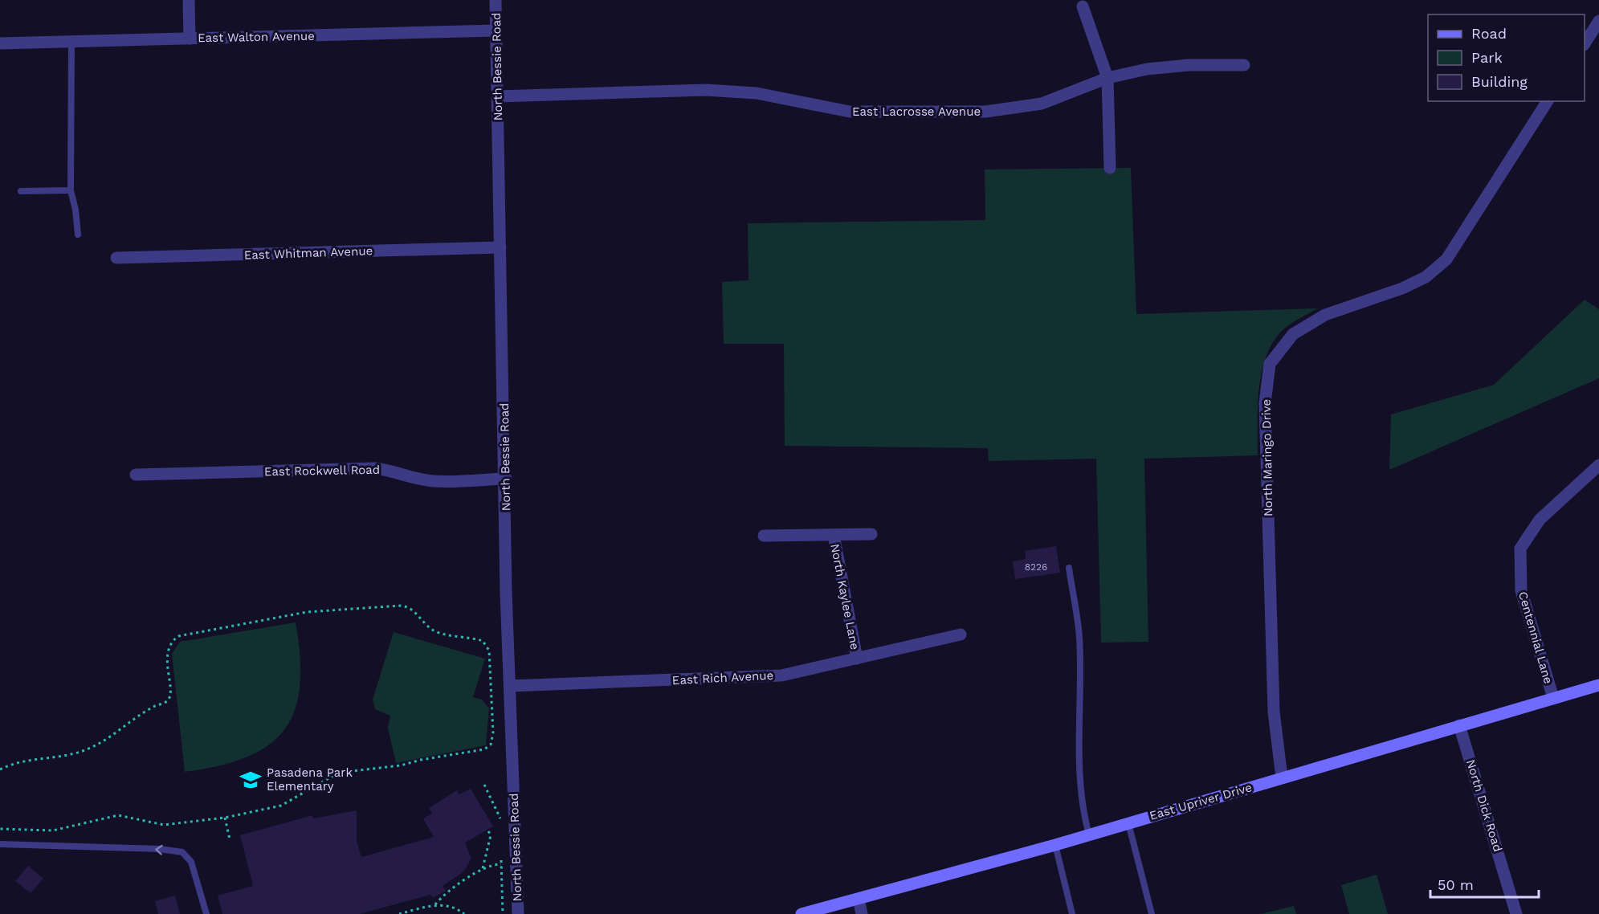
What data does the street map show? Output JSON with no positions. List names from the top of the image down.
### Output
{
  "streets": {
    "main road": ["East Upriver Drive"],
    "street": [
      "East Walton Avenue",
      "North Bessie Road",
      "East Lacrosse Avenue",
      "East Whitman Avenue",
      "North Maringo Drive",
      "East Rockwell Road",
      "North Kaylee Lane",
      "Centennial Lane",
      "East Rich Avenue",
      "North Dick Road"
    ]
  },
  "crossings": [
    ["East Walton Avenue", "North Bessie Road"],
    ["North Bessie Road", "East Lacrosse Avenue"],
    ["North Bessie Road", "East Whitman Avenue"],
    ["North Bessie Road", "East Rockwell Road"],
    ["North Bessie Road", "East Rich Avenue"],
    ["North Maringo Drive", "East Upriver Drive"],
    ["North Kaylee Lane", "East Rich Avenue"],
    ["Centennial Lane", "East Upriver Drive"],
    ["East Upriver Drive", "North Dick Road"]
  ],
  "places": {
    "school or university": ["Pasadena Park Elementary"]
  },
  "house_numbers": ["8226"],
  "legend": ["Road", "Park", "Building"],
  "scale_bar": "50 m"
}
